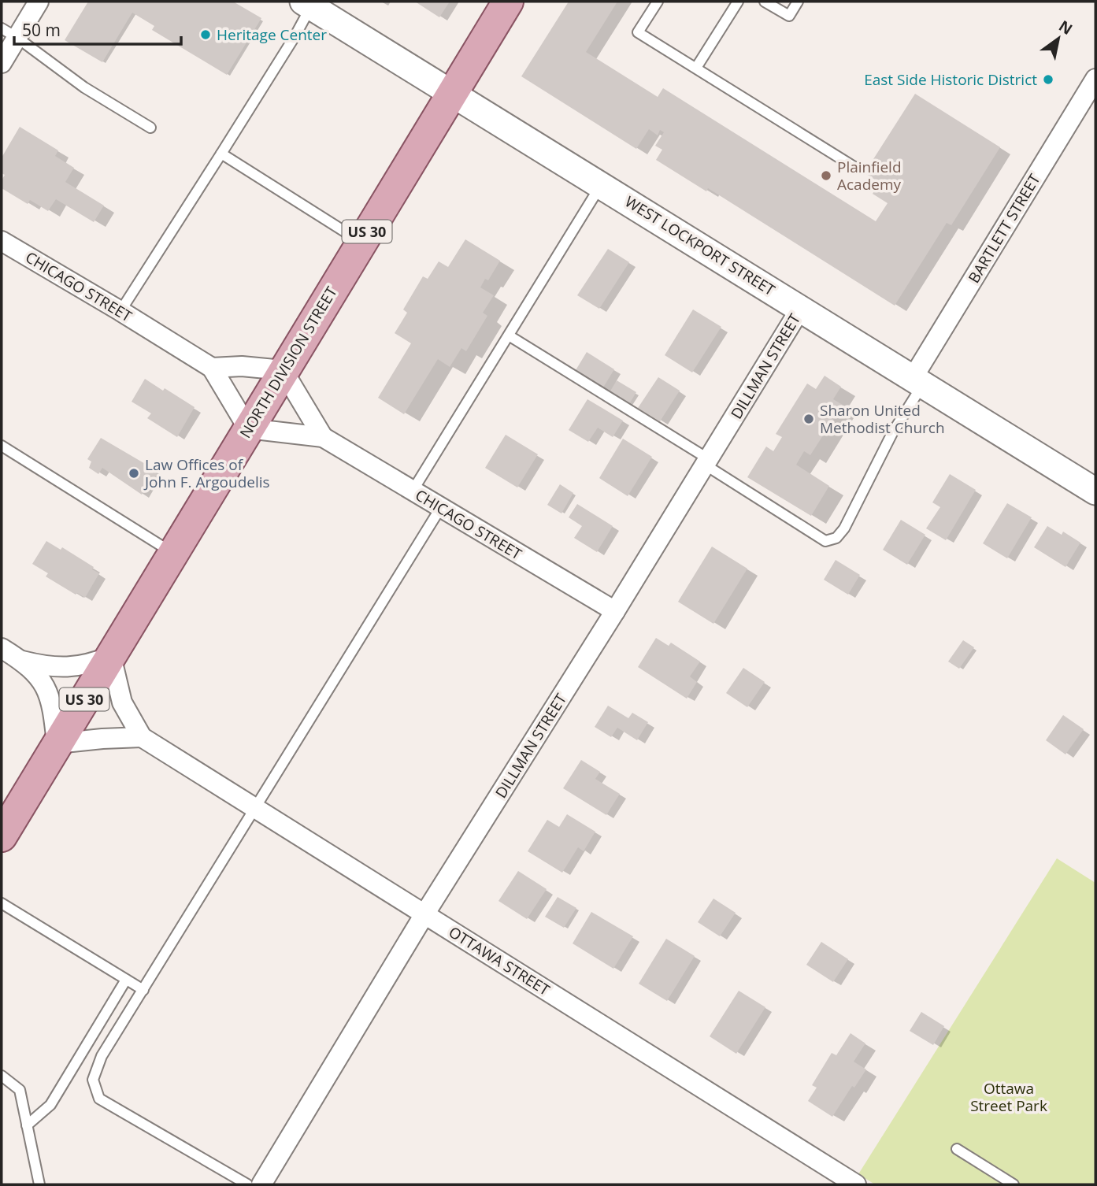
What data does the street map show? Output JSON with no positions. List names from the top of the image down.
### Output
{
  "streets": {
    "main road": ["US 30", "WEST LOCKPORT STREET", "NORTH DIVISION STREET"],
    "street": [
      "BARTLETT STREET",
      "CHICAGO STREET",
      "DILLMAN STREET",
      "OTTAWA STREET"
    ]
  },
  "crossings": [
    ["BARTLETT STREET", "WEST LOCKPORT STREET"],
    ["WEST LOCKPORT STREET", "NORTH DIVISION STREET"],
    ["WEST LOCKPORT STREET", "DILLMAN STREET"],
    ["CHICAGO STREET", "NORTH DIVISION STREET"],
    ["CHICAGO STREET", "DILLMAN STREET"],
    ["NORTH DIVISION STREET", "OTTAWA STREET"],
    ["DILLMAN STREET", "OTTAWA STREET"]
  ],
  "parks": ["Ottawa Street Park"],
  "places": [
    "Heritage Center",
    "East Side Historic District",
    "Plainfield Academy",
    "Sharon United Methodist Church",
    "Law Offices of John F. Argoudelis"
  ],
  "scale_bar": "50 m",
  "north": "top right"
}
